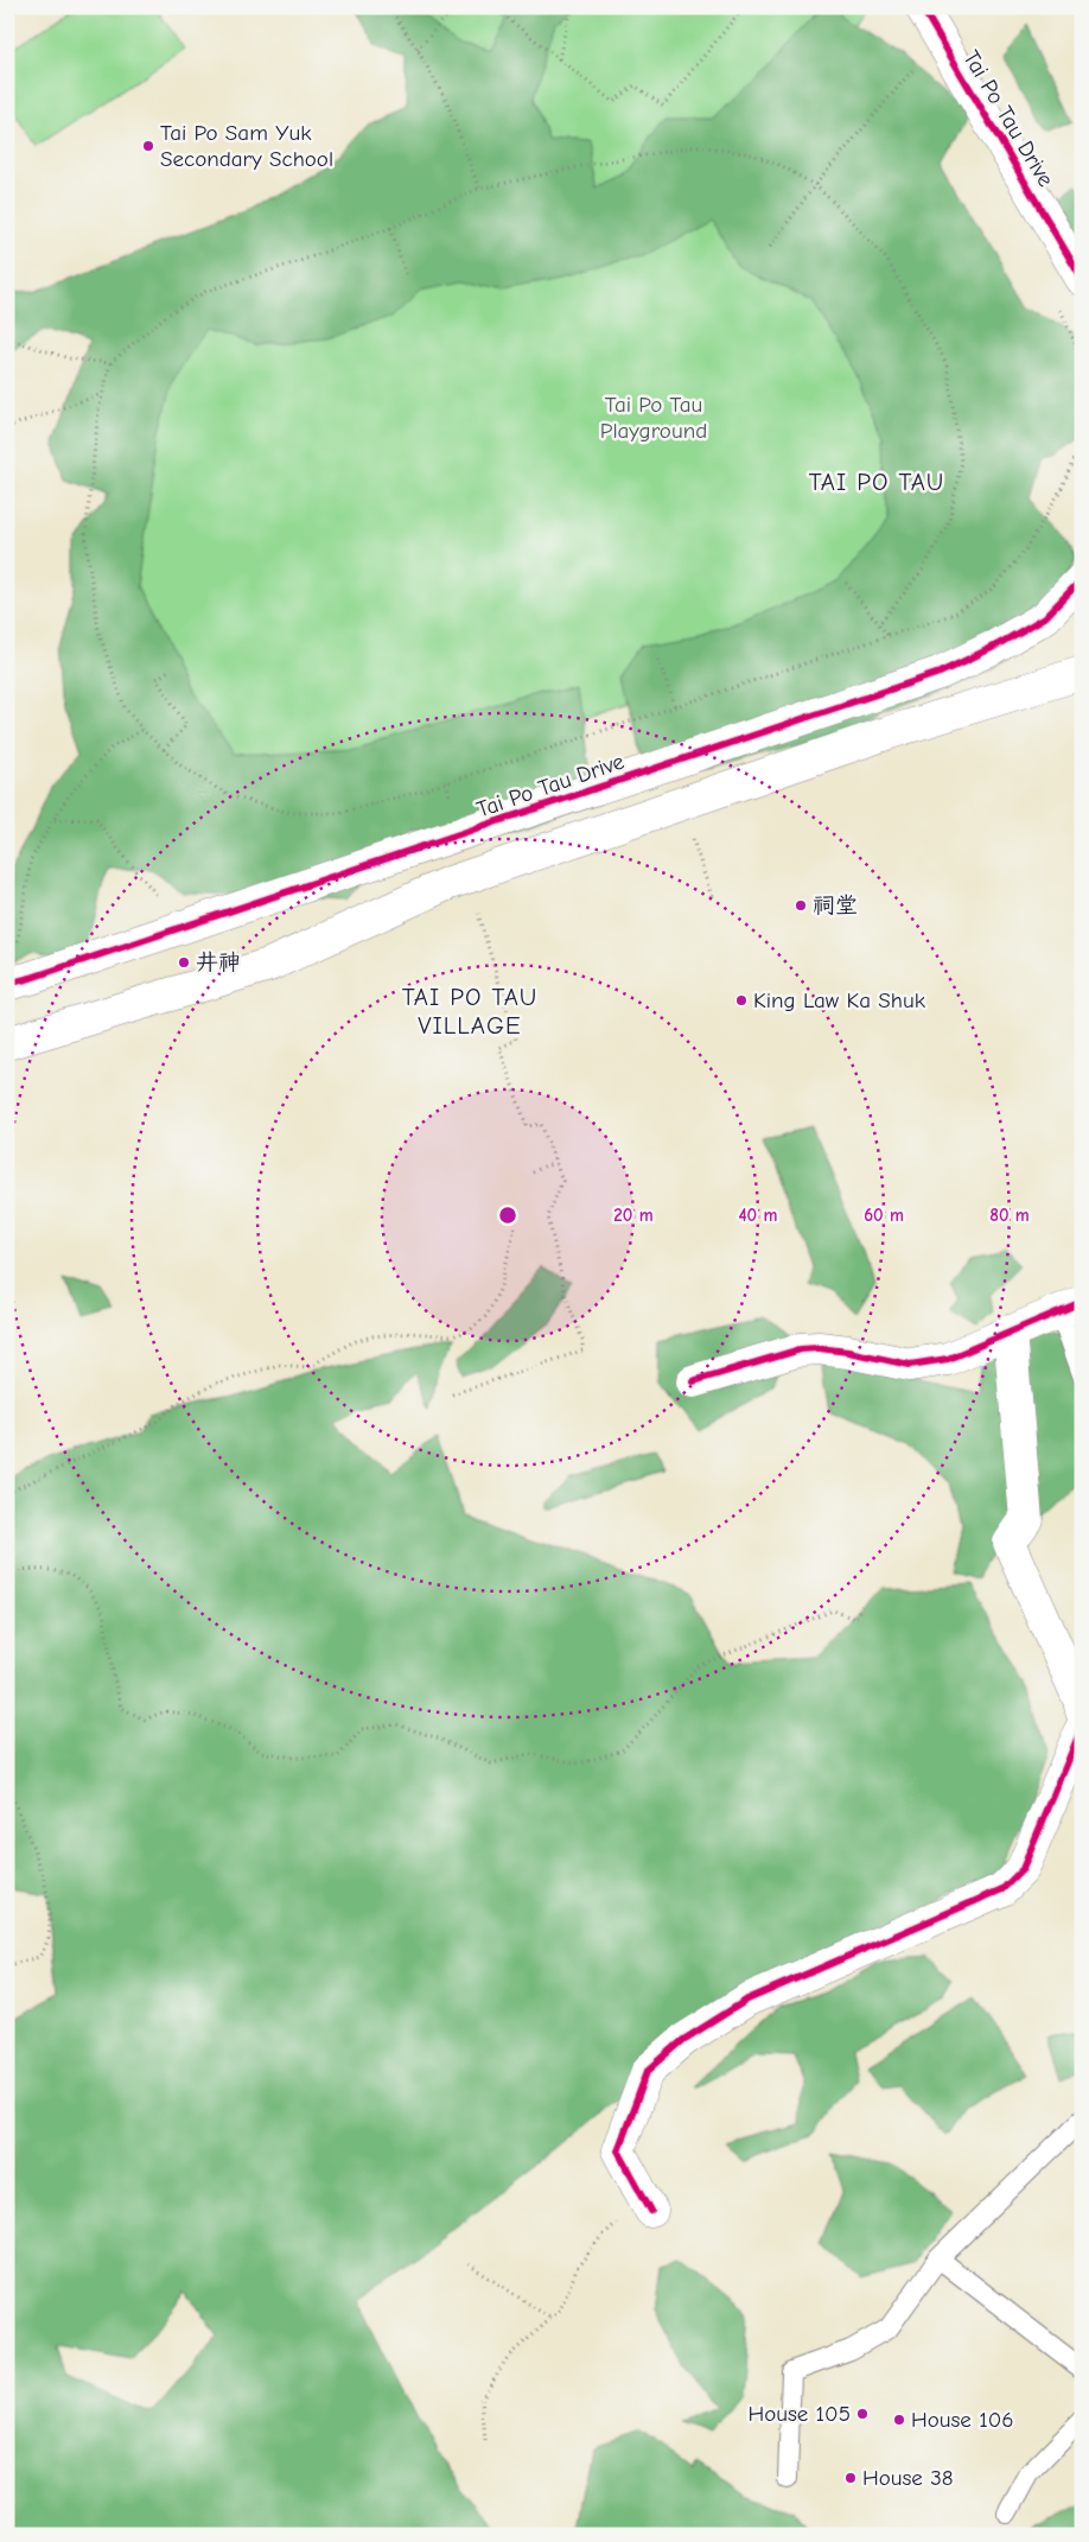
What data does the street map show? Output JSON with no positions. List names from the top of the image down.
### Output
{
  "streets": {
    "street": ["Tai Po Tau Drive"]
  },
  "districts": ["TAI PO TAU", "TAI PO TAU VILLAGE"],
  "parks": ["Tai Po Tau Playground"],
  "places": [
    "Tai Po Sam Yuk Secondary School",
    "祠堂",
    "井神",
    "King Law Ka Shuk",
    "House 105",
    "House 106",
    "House 38"
  ],
  "rings": [
    "20 m",
    "40 m",
    "60 m",
    "80 m"
  ]
}
